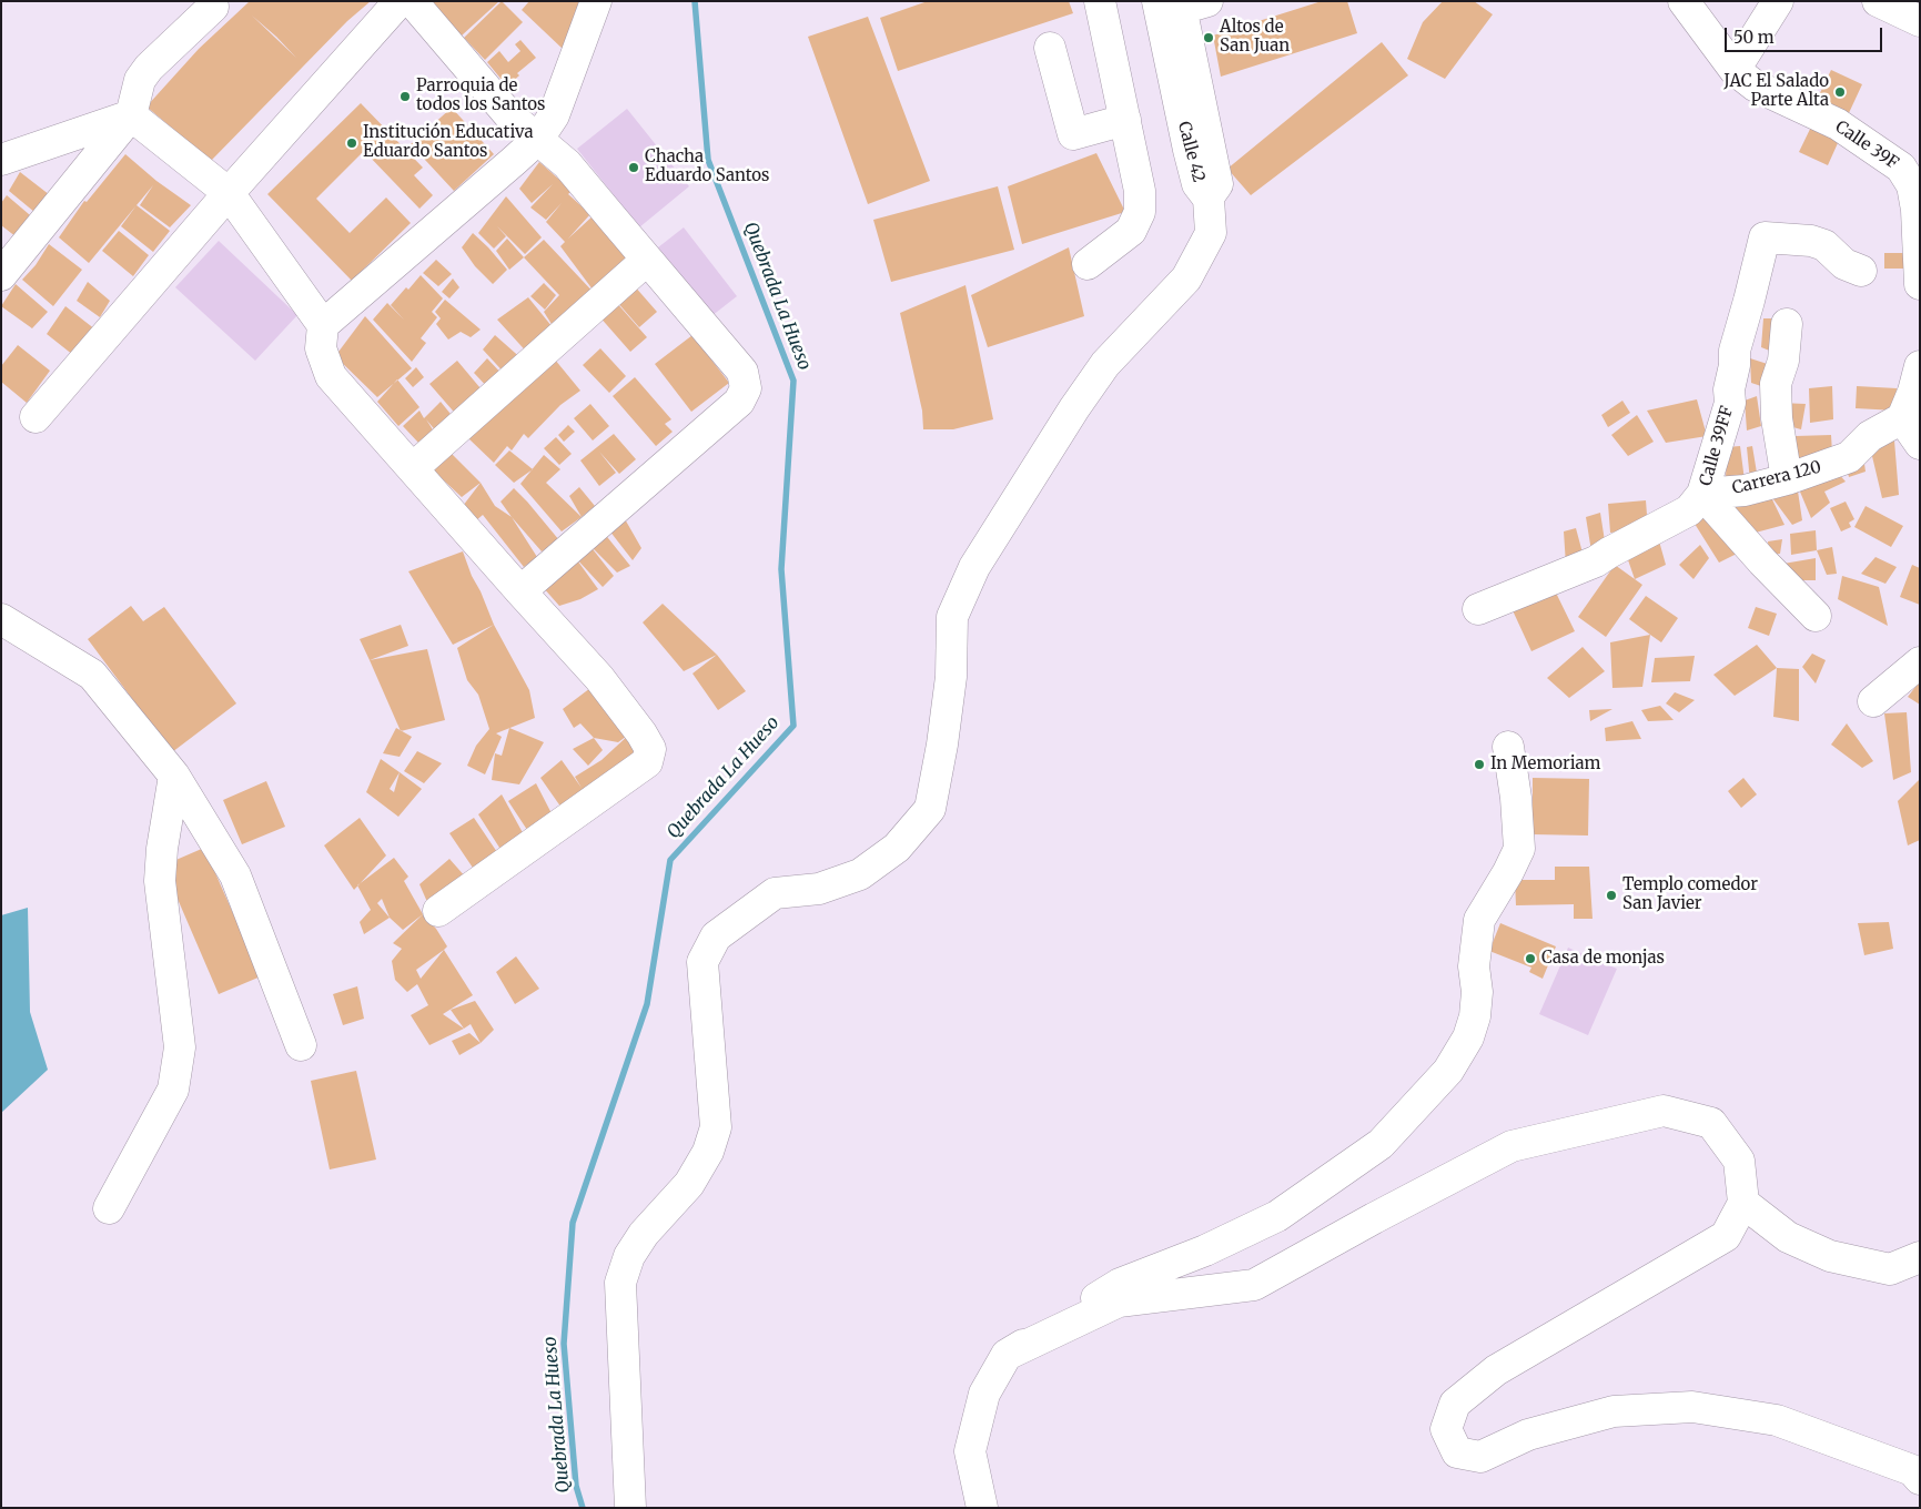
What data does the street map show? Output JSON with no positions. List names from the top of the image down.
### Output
{
  "streets": {
    "street": [
      "Calle 39F",
      "Calle 42",
      "Calle 39FF",
      "Carrera 120"
    ]
  },
  "crossings": [
    ["Calle 39FF", "Carrera 120"]
  ],
  "water": ["Quebrada La Hueso"],
  "places": [
    "Altos de San Juan",
    "JAC El Salado Parte Alta",
    "Parroquia de todos los Santos",
    "Institución Educativa Eduardo Santos",
    "Chacha Eduardo Santos",
    "In Memoriam",
    "Templo comedor San Javier",
    "Casa de monjas"
  ],
  "scale_bar": "50 m"
}
